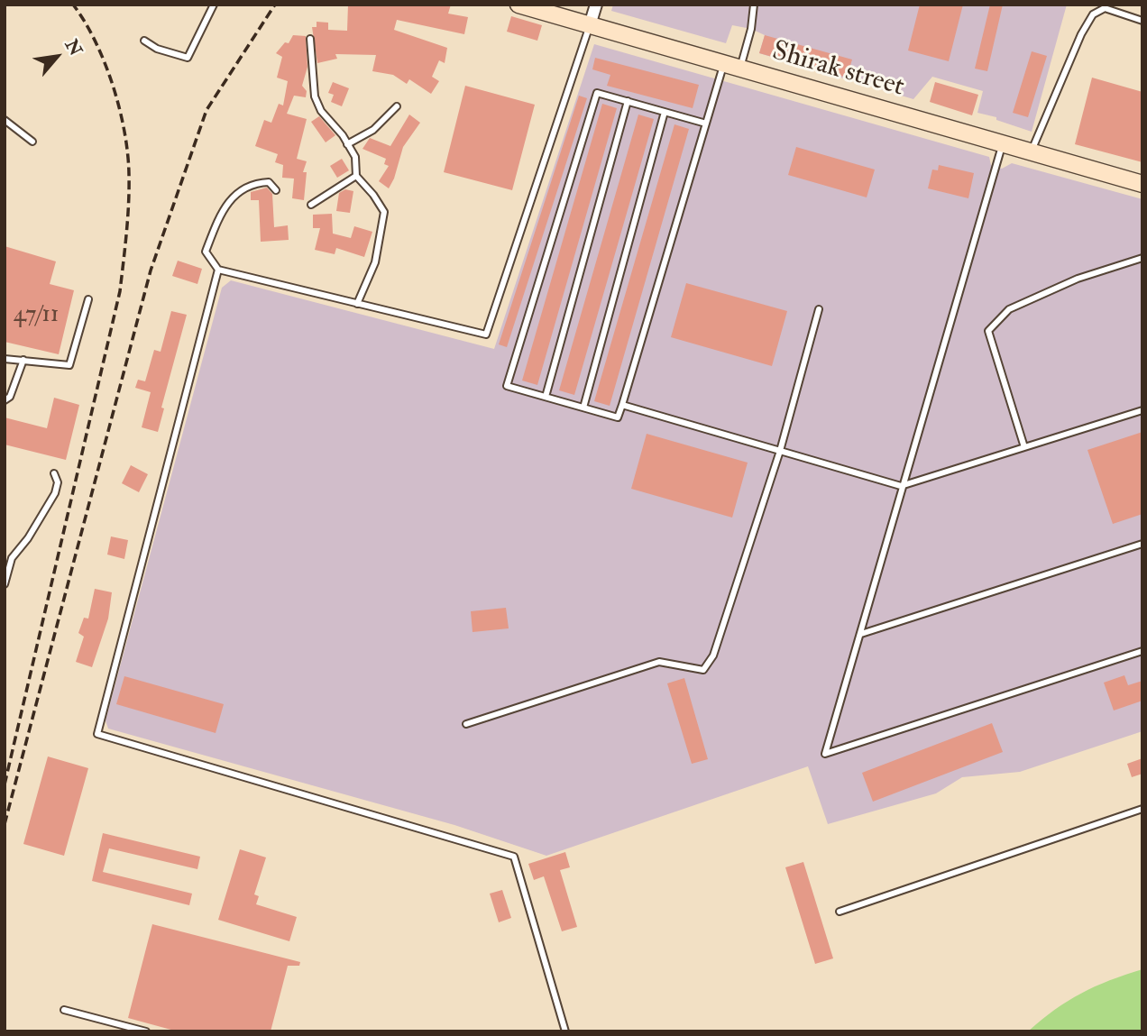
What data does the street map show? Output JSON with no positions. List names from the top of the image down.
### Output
{
  "streets": {
    "main road": ["Shirak street"]
  },
  "house_numbers": ["47/11"],
  "north": "top right"
}
